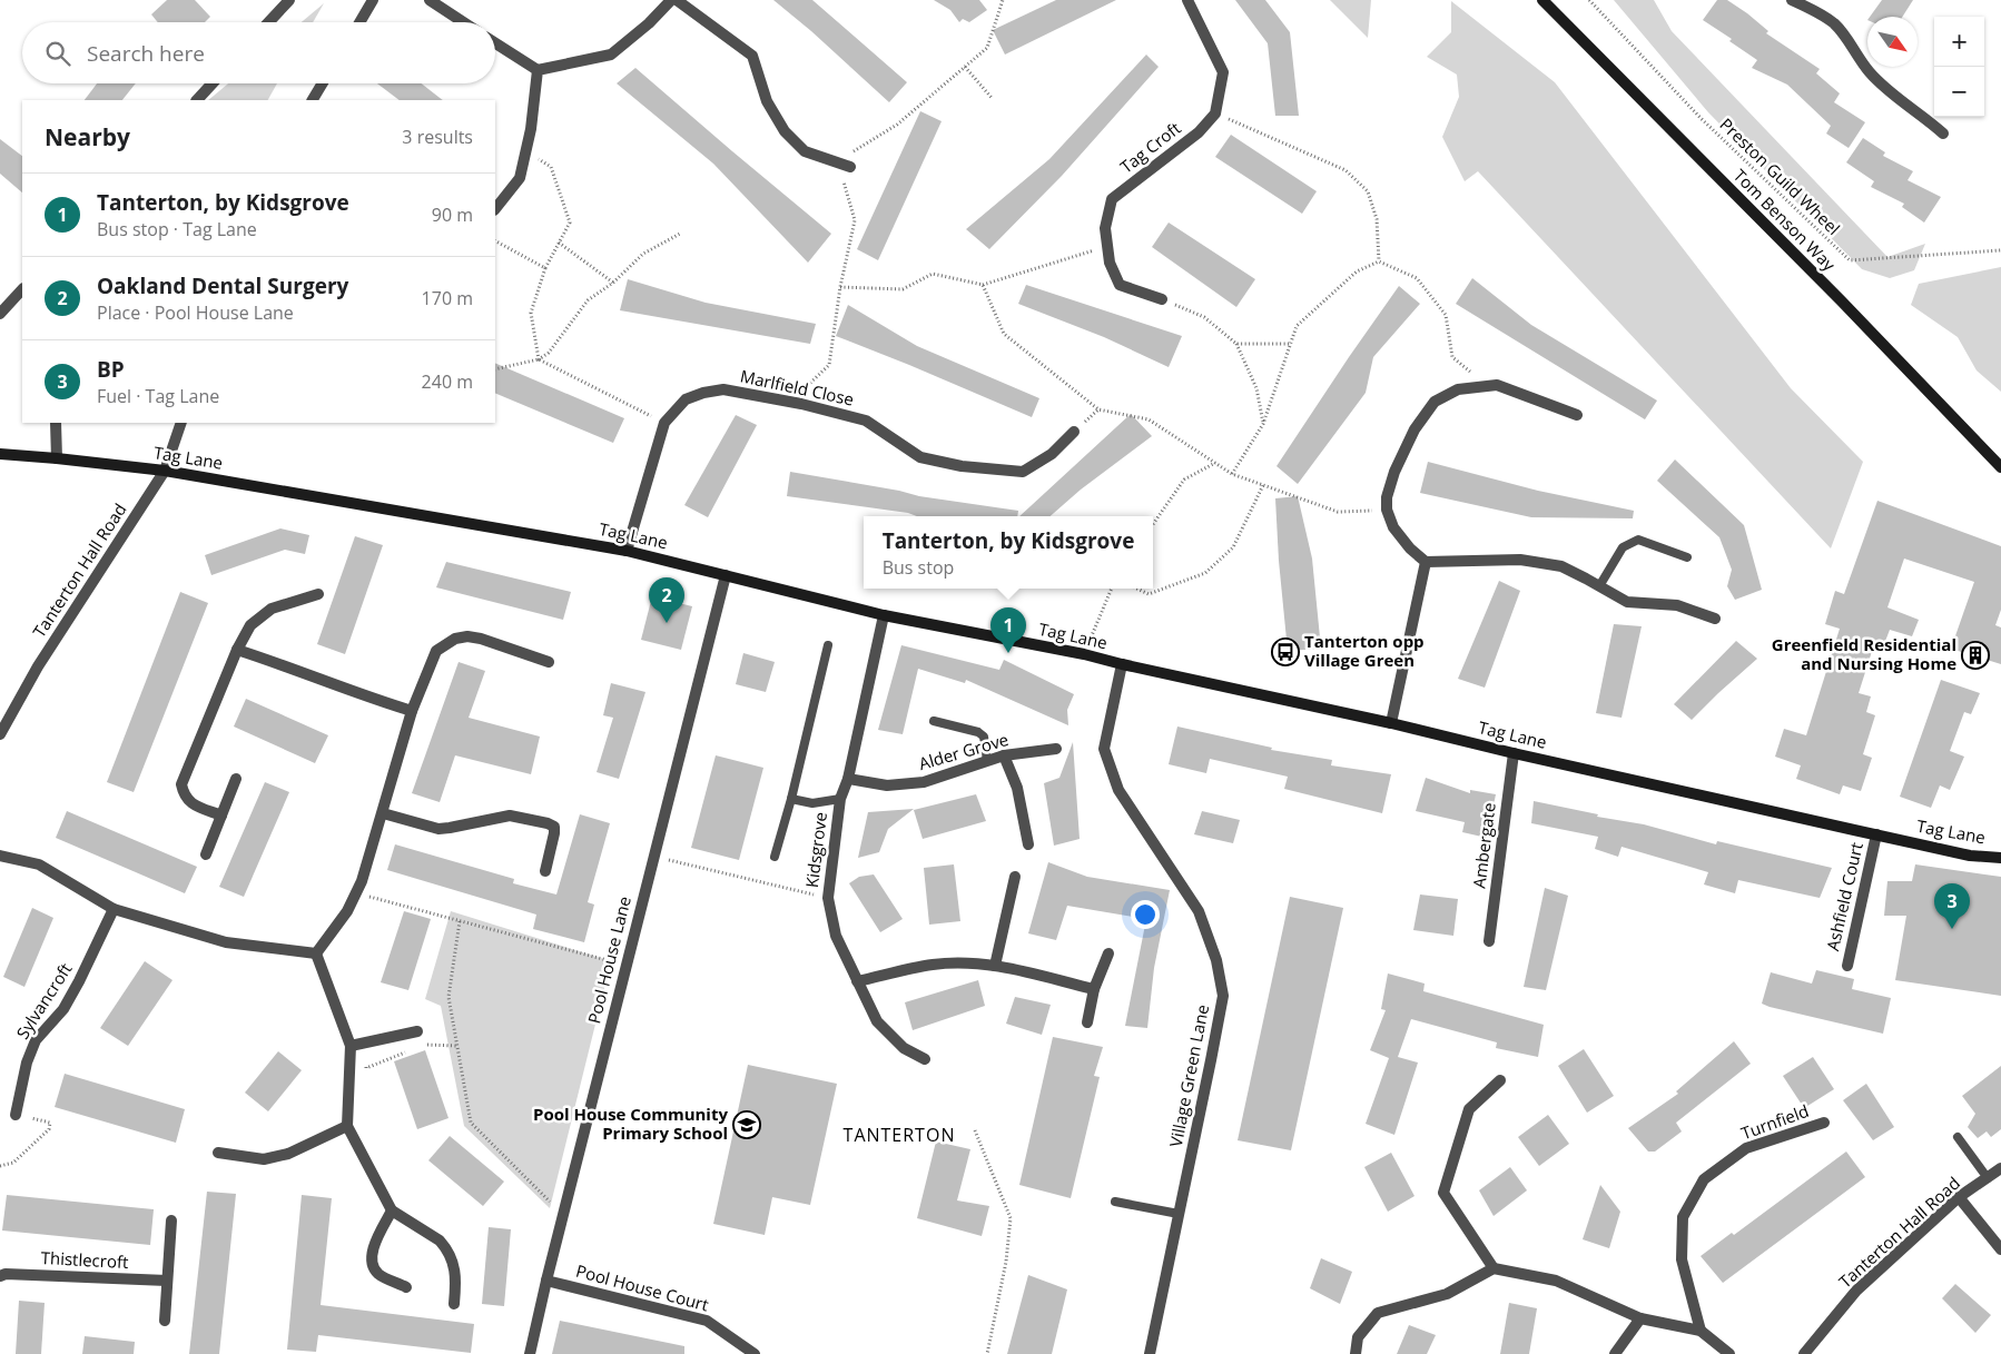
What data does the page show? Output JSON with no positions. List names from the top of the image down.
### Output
{
  "streets": {
    "main road": ["Tom Benson Way", "Tag Lane"],
    "street": [
      "Tag Croft",
      "Marlfield Close",
      "Tanterton Hall Road",
      "Alder Grove",
      "Ambergate",
      "Kidsgrove",
      "Ashfield Court",
      "Pool House Lane",
      "Sylvancroft",
      "Village Green Lane",
      "Turnfield",
      "Thistlecroft",
      "Pool House Court"
    ],
    "path": ["Preston Guild Wheel"]
  },
  "crossings": [
    ["Marlfield Close", "Tag Lane"],
    ["Tag Lane", "Tanterton Hall Road"],
    ["Tag Lane", "Ambergate"],
    ["Tag Lane", "Kidsgrove"],
    ["Tag Lane", "Ashfield Court"],
    ["Tag Lane", "Pool House Lane"],
    ["Tag Lane", "Village Green Lane"],
    ["Alder Grove", "Kidsgrove"],
    ["Pool House Lane", "Pool House Court"]
  ],
  "districts": ["TANTERTON"],
  "places": {
    "bus stop": ["Tanterton opp Village Green"],
    "building": ["Greenfield Residential and Nursing Home"],
    "school or university": ["Pool House Community Primary School"]
  },
  "north": "bottom right",
  "page": {
    "map_buttons": ["+", "−"],
    "search": "Search here",
    "heading": ["Nearby", "3 results"],
    "list": [
      {
        "mark": "1",
        "name": "Tanterton, by Kidsgrove",
        "note": "Bus stop · Tag Lane",
        "value": "90 m"
      },
      {
        "mark": "2",
        "name": "Oakland Dental Surgery",
        "note": "Place · Pool House Lane",
        "value": "170 m"
      },
      {
        "mark": "3",
        "name": "BP",
        "note": "Fuel · Tag Lane",
        "value": "240 m"
      }
    ],
    "popup": ["Tanterton, by Kidsgrove", "Bus stop"],
    "pins": ["2", "1", "3"]
  }
}
